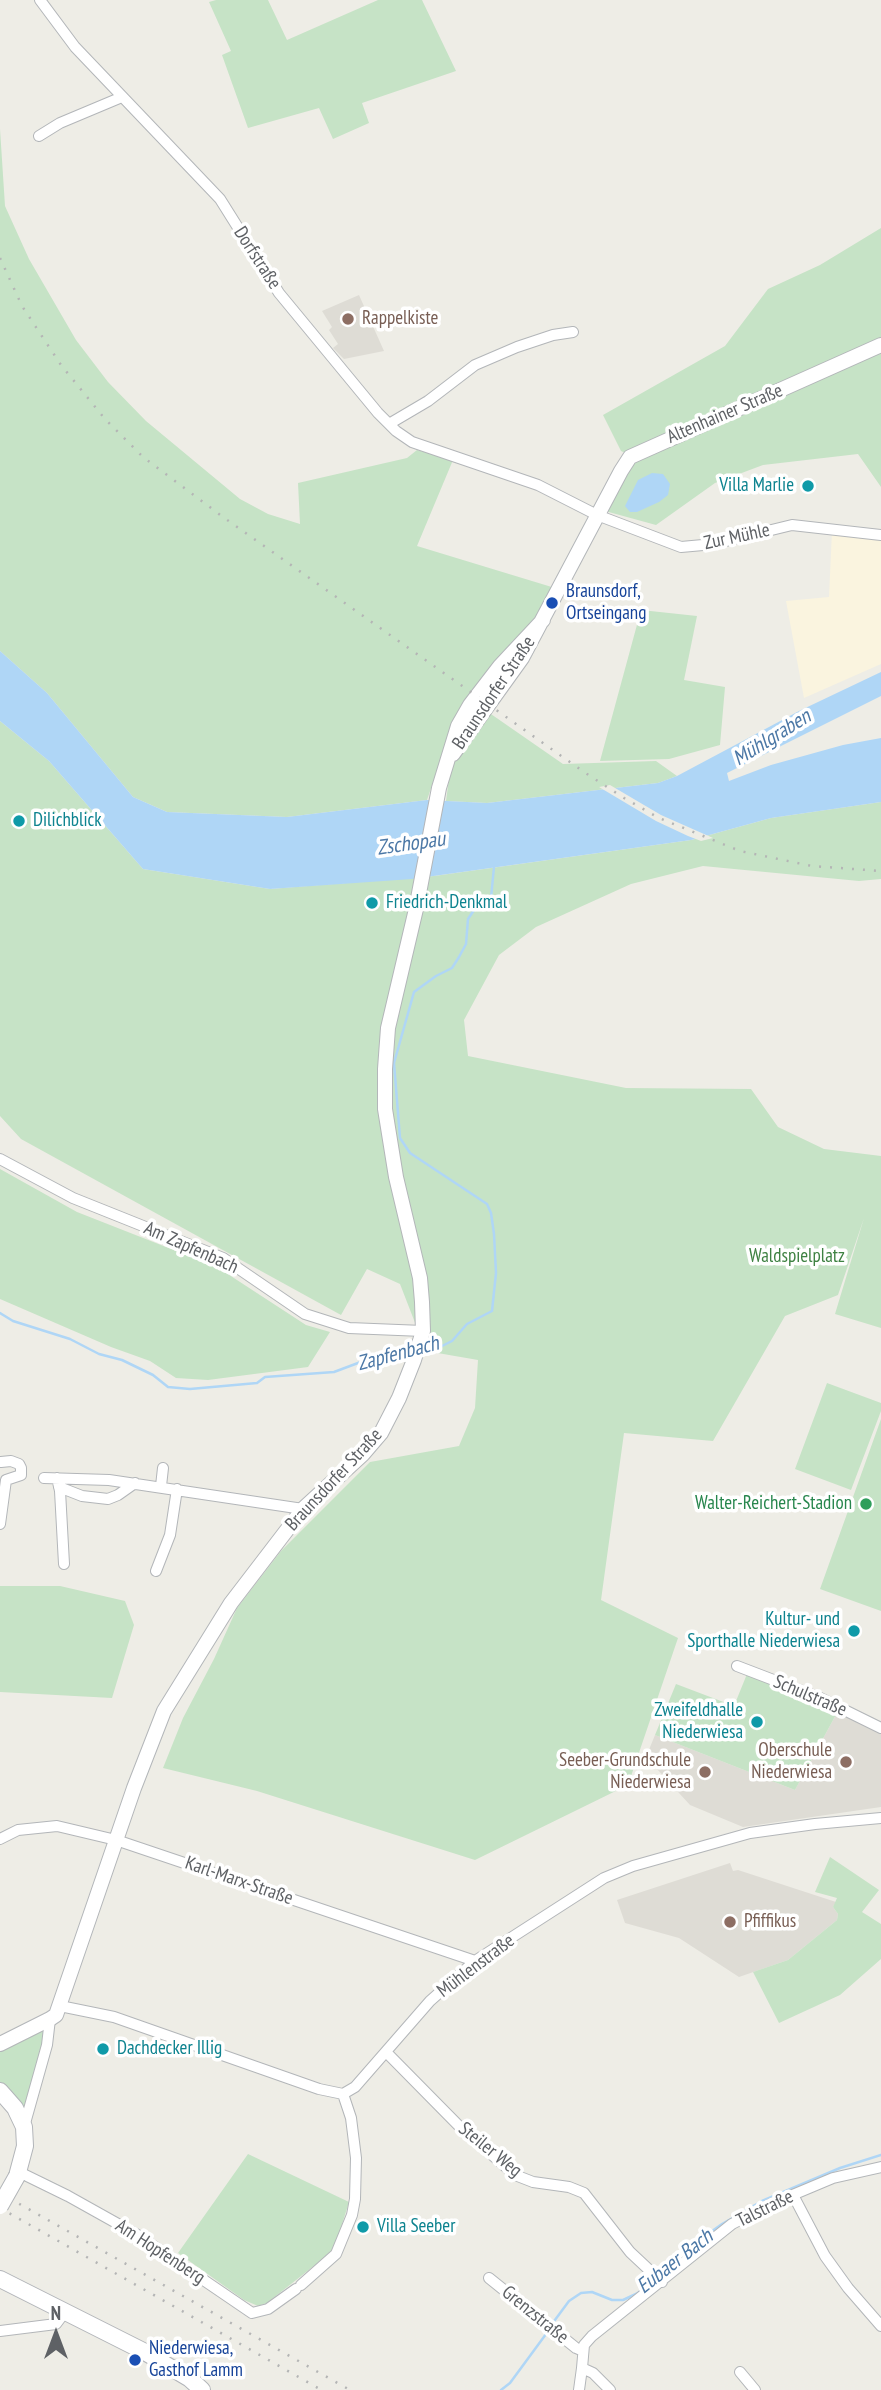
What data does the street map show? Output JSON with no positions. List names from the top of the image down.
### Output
{
  "streets": {
    "street": [
      "Dorfstraße",
      "Altenhainer Straße",
      "Zur Mühle",
      "Braunsdorfer Straße",
      "Am Zapfenbach",
      "Schulstraße",
      "Karl-Marx-Straße",
      "Mühlenstraße",
      "Steiler Weg",
      "Talstraße",
      "Am Hopfenberg",
      "Grenzstraße"
    ]
  },
  "crossings": [
    ["Dorfstraße", "Altenhainer Straße"],
    ["Dorfstraße", "Zur Mühle"],
    ["Dorfstraße", "Braunsdorfer Straße"],
    ["Altenhainer Straße", "Zur Mühle"],
    ["Altenhainer Straße", "Braunsdorfer Straße"],
    ["Zur Mühle", "Braunsdorfer Straße"],
    ["Braunsdorfer Straße", "Am Zapfenbach"],
    ["Braunsdorfer Straße", "Karl-Marx-Straße"],
    ["Karl-Marx-Straße", "Mühlenstraße"],
    ["Mühlenstraße", "Steiler Weg"],
    ["Mühlenstraße", "Am Hopfenberg"],
    ["Steiler Weg", "Talstraße"],
    ["Talstraße", "Grenzstraße"]
  ],
  "water": [
    "Mühlgraben",
    "Zschopau",
    "Zapfenbach",
    "Eubaer Bach"
  ],
  "parks": ["Waldspielplatz"],
  "places": [
    "Rappelkiste",
    "Villa Marlie",
    "Braunsdorf, Ortseingang",
    "Dilichblick",
    "Friedrich-Denkmal",
    "Walter-Reichert-Stadion",
    "Kultur- und Sporthalle Niederwiesa",
    "Zweifeldhalle Niederwiesa",
    "Oberschule Niederwiesa",
    "Seeber-Grundschule Niederwiesa",
    "Pfiffikus",
    "Dachdecker Illig",
    "Villa Seeber",
    "Niederwiesa, Gasthof Lamm"
  ],
  "north": "top"
}
